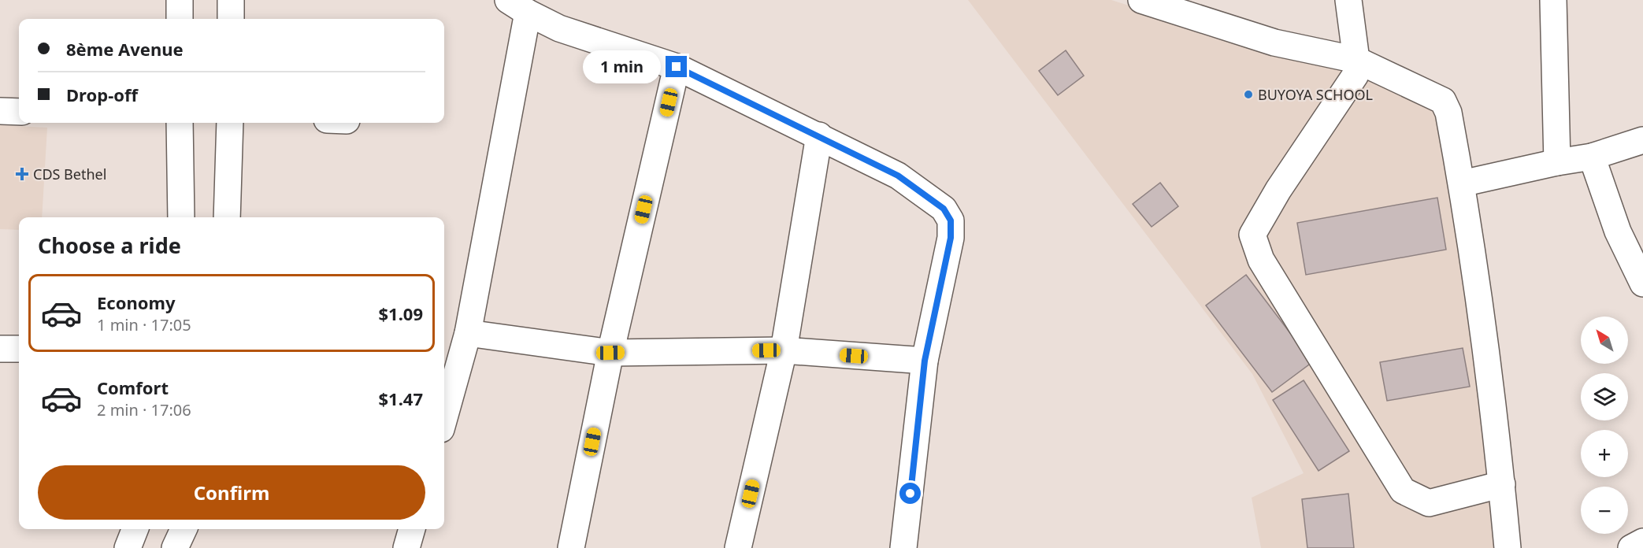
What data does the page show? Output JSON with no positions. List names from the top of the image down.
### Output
{
  "places": {
    "other": ["BUYOYA SCHOOL"],
    "health": ["CDS Bethel"]
  },
  "north": "top left",
  "page": {
    "banner": ["8ème Avenue", "Drop-off"],
    "bubble": "1 min",
    "heading": "Choose a ride",
    "list": [
      {
        "name": "Economy",
        "note": "1 min · 17:05",
        "value": "$1.09"
      },
      {
        "name": "Comfort",
        "note": "2 min · 17:06",
        "value": "$1.47"
      }
    ],
    "map_buttons": ["+", "−"],
    "buttons": "Confirm"
  }
}
